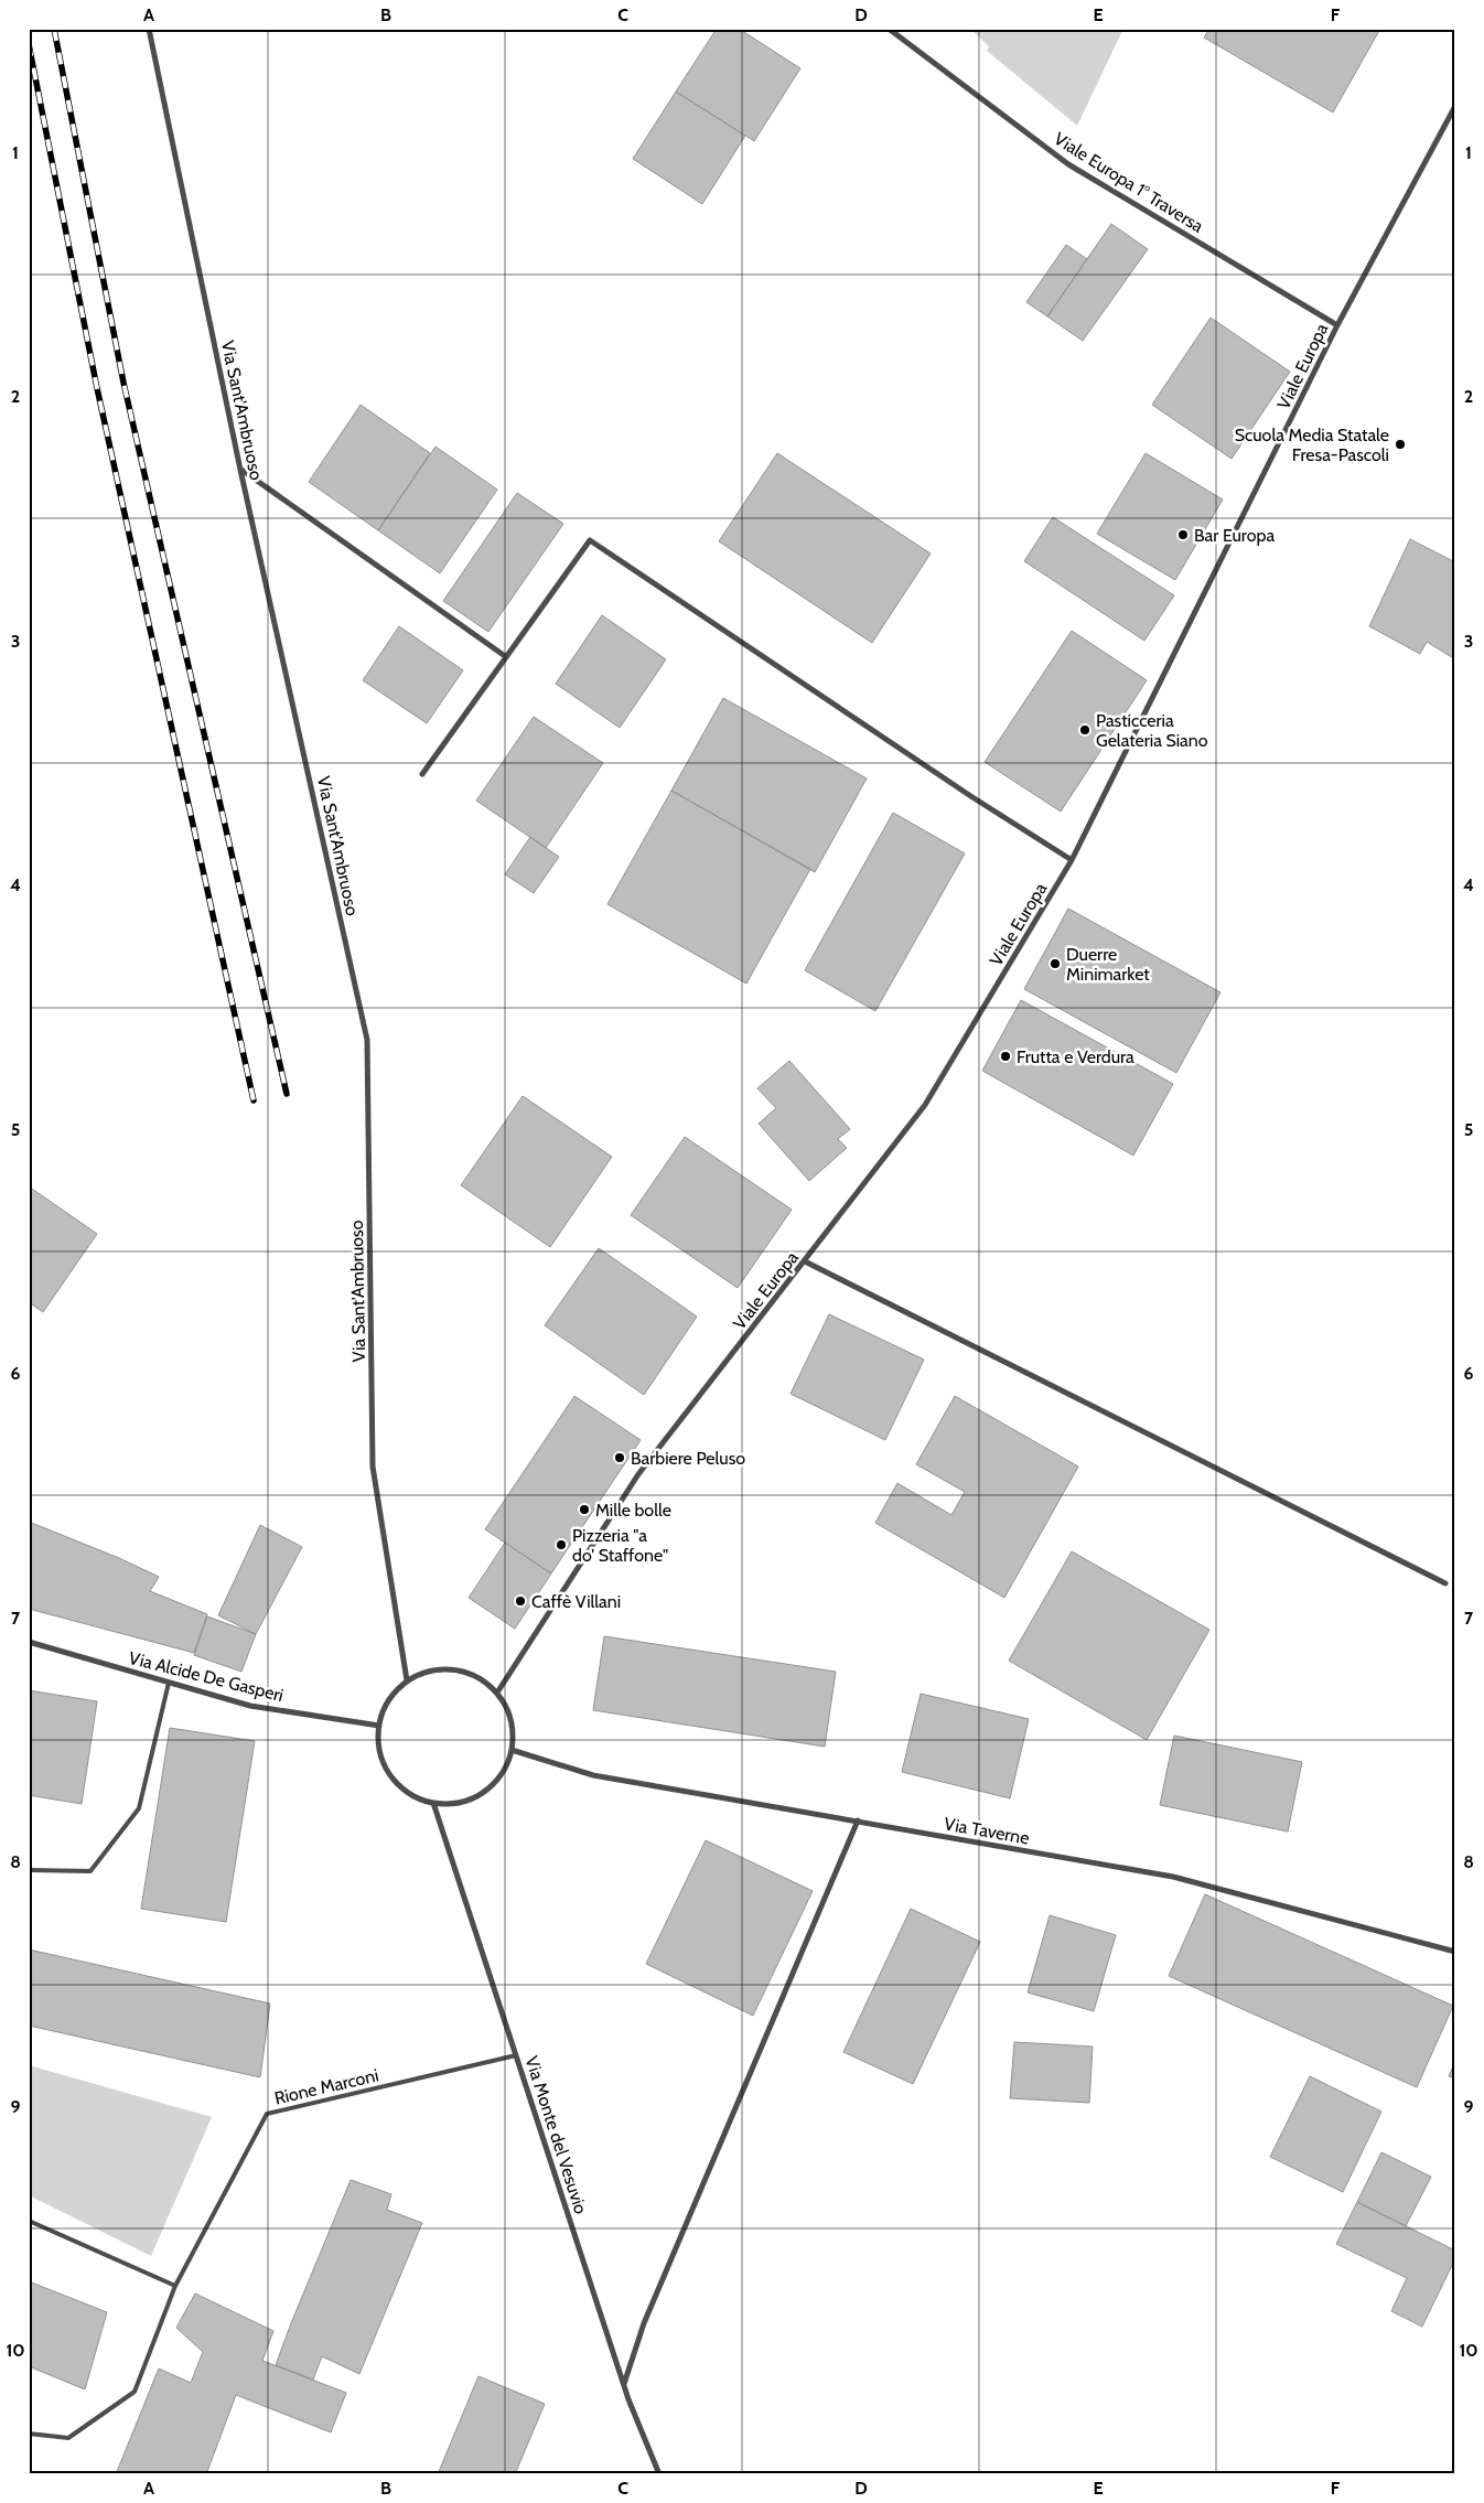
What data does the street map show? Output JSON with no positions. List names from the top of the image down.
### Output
{
  "streets": {
    "street": [
      "Viale Europa 1° Traversa",
      "Viale Europa",
      "Via Sant'Ambruoso",
      "Via Alcide De Gasperi",
      "Via Taverne",
      "Via Monte del Vesuvio"
    ],
    "lane": ["Rione Marconi"]
  },
  "crossings": [
    ["Viale Europa 1° Traversa", "Viale Europa"],
    ["Viale Europa", "Via Sant'Ambruoso"],
    ["Viale Europa", "Via Alcide De Gasperi"],
    ["Viale Europa", "Via Taverne"],
    ["Viale Europa", "Via Monte del Vesuvio"],
    ["Via Sant'Ambruoso", "Via Alcide De Gasperi"],
    ["Via Sant'Ambruoso", "Via Taverne"],
    ["Via Sant'Ambruoso", "Via Monte del Vesuvio"],
    ["Via Alcide De Gasperi", "Via Taverne"],
    ["Via Alcide De Gasperi", "Via Monte del Vesuvio"],
    ["Via Taverne", "Via Monte del Vesuvio"],
    ["Rione Marconi", "Via Monte del Vesuvio"]
  ],
  "places": [
    "Scuola Media Statale Fresa-Pascoli",
    "Bar Europa",
    "Pasticceria Gelateria Siano",
    "Duerre Minimarket",
    "Frutta e Verdura",
    "Barbiere Peluso",
    "Mille bolle",
    "Pizzeria \"a do' Staffone\"",
    "Caffè Villani"
  ],
  "grid": {
    "columns": [
      "A",
      "B",
      "C",
      "D",
      "E",
      "F"
    ],
    "rows": [
      "1",
      "2",
      "3",
      "4",
      "5",
      "6",
      "7",
      "8",
      "9",
      "10"
    ]
  }
}
